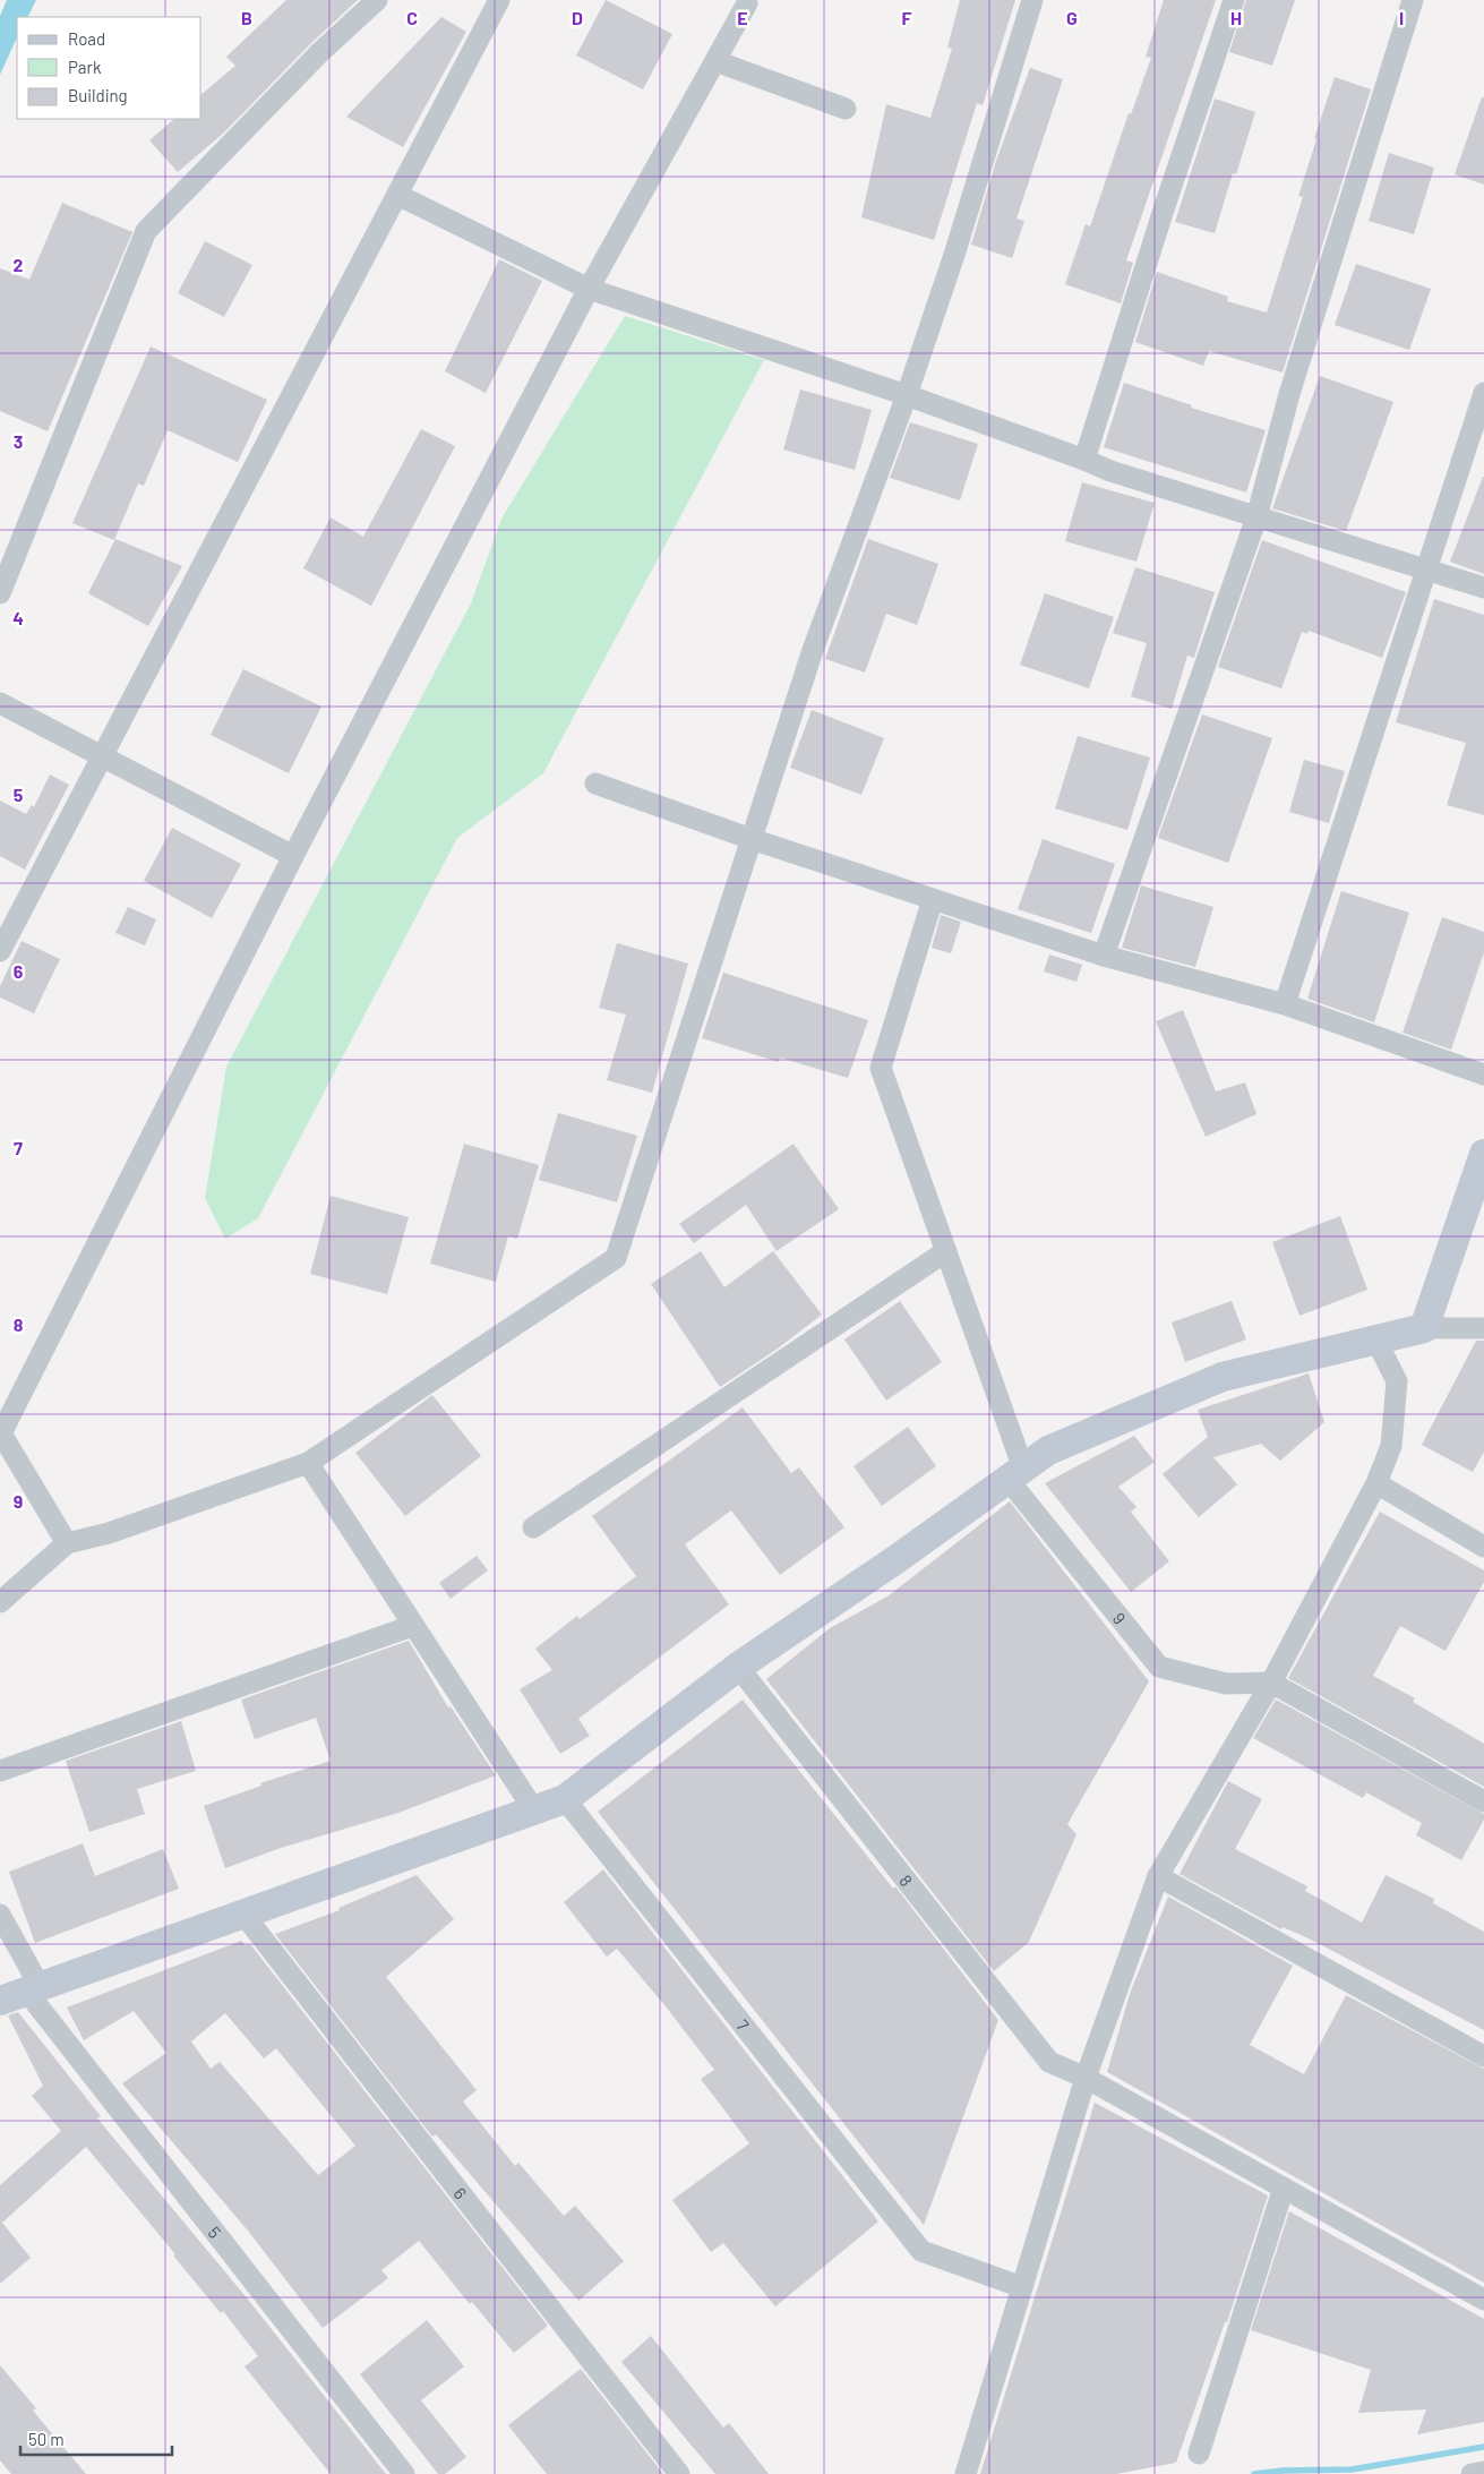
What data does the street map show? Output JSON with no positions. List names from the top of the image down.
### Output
{
  "streets": {
    "street": [
      "9",
      "8",
      "7",
      "6",
      "5"
    ]
  },
  "legend": ["Road", "Park", "Building"],
  "scale_bar": "50 m",
  "grid": {
    "columns": [
      "B",
      "C",
      "D",
      "E",
      "F",
      "G",
      "H",
      "I"
    ],
    "rows": [
      "2",
      "3",
      "4",
      "5",
      "6",
      "7",
      "8",
      "9"
    ]
  }
}
